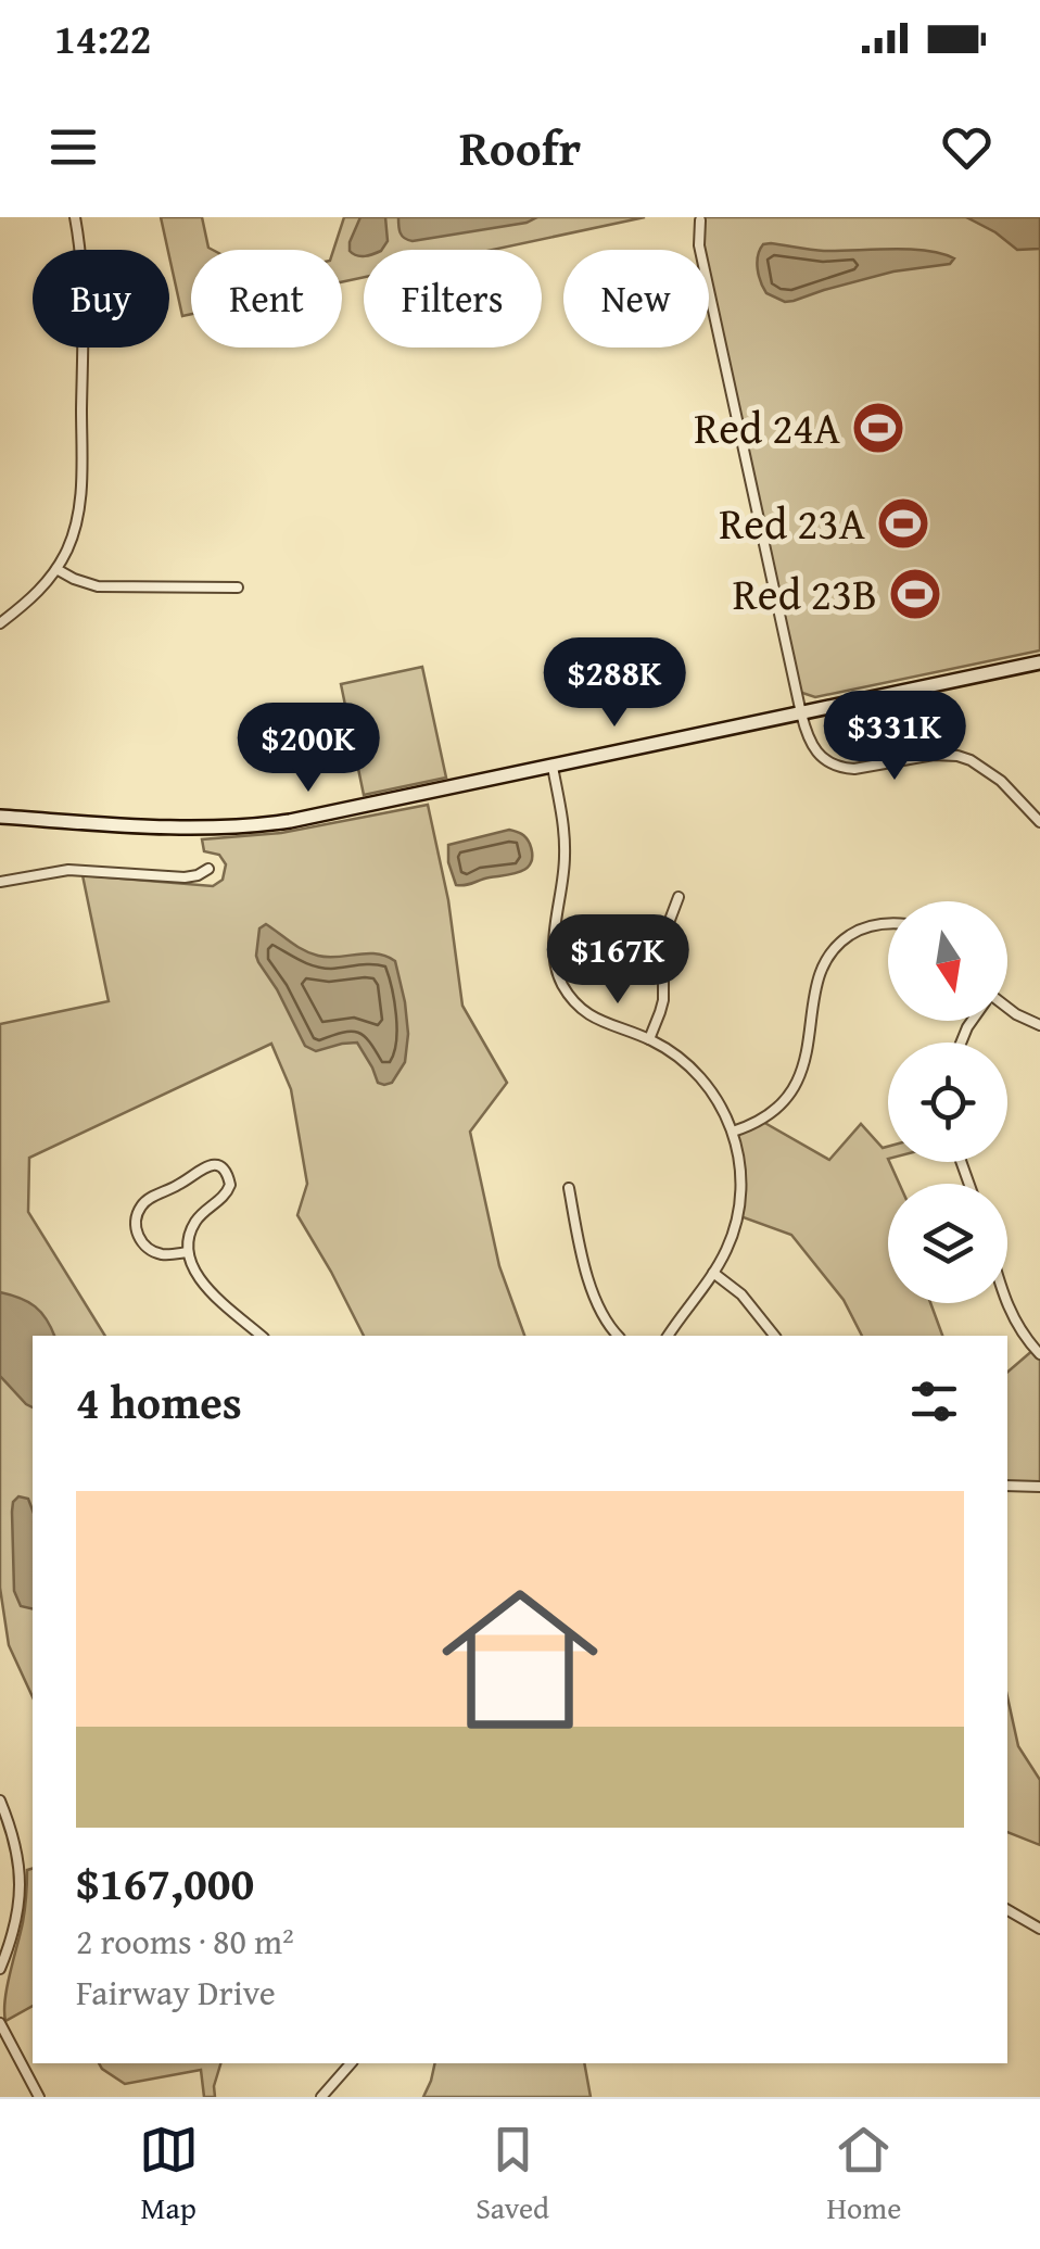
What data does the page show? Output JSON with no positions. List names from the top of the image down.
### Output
{
  "places": {
    "sports": ["Red 24A", "Red 23A", "Red 23B"]
  },
  "north": "bottom",
  "page": {
    "status": "14:22",
    "header": "Roofr",
    "chip": [
      "Buy",
      "Rent",
      "Filters",
      "New"
    ],
    "price": [
      "$288K",
      "$331K",
      "$200K",
      "$167K"
    ],
    "heading": "4 homes",
    "list": [
      {
        "name": "$167,000",
        "note": "2 rooms · 80 m² · Fairway Drive"
      }
    ],
    "tabs": ["Map", "Saved", "Home"]
  }
}
